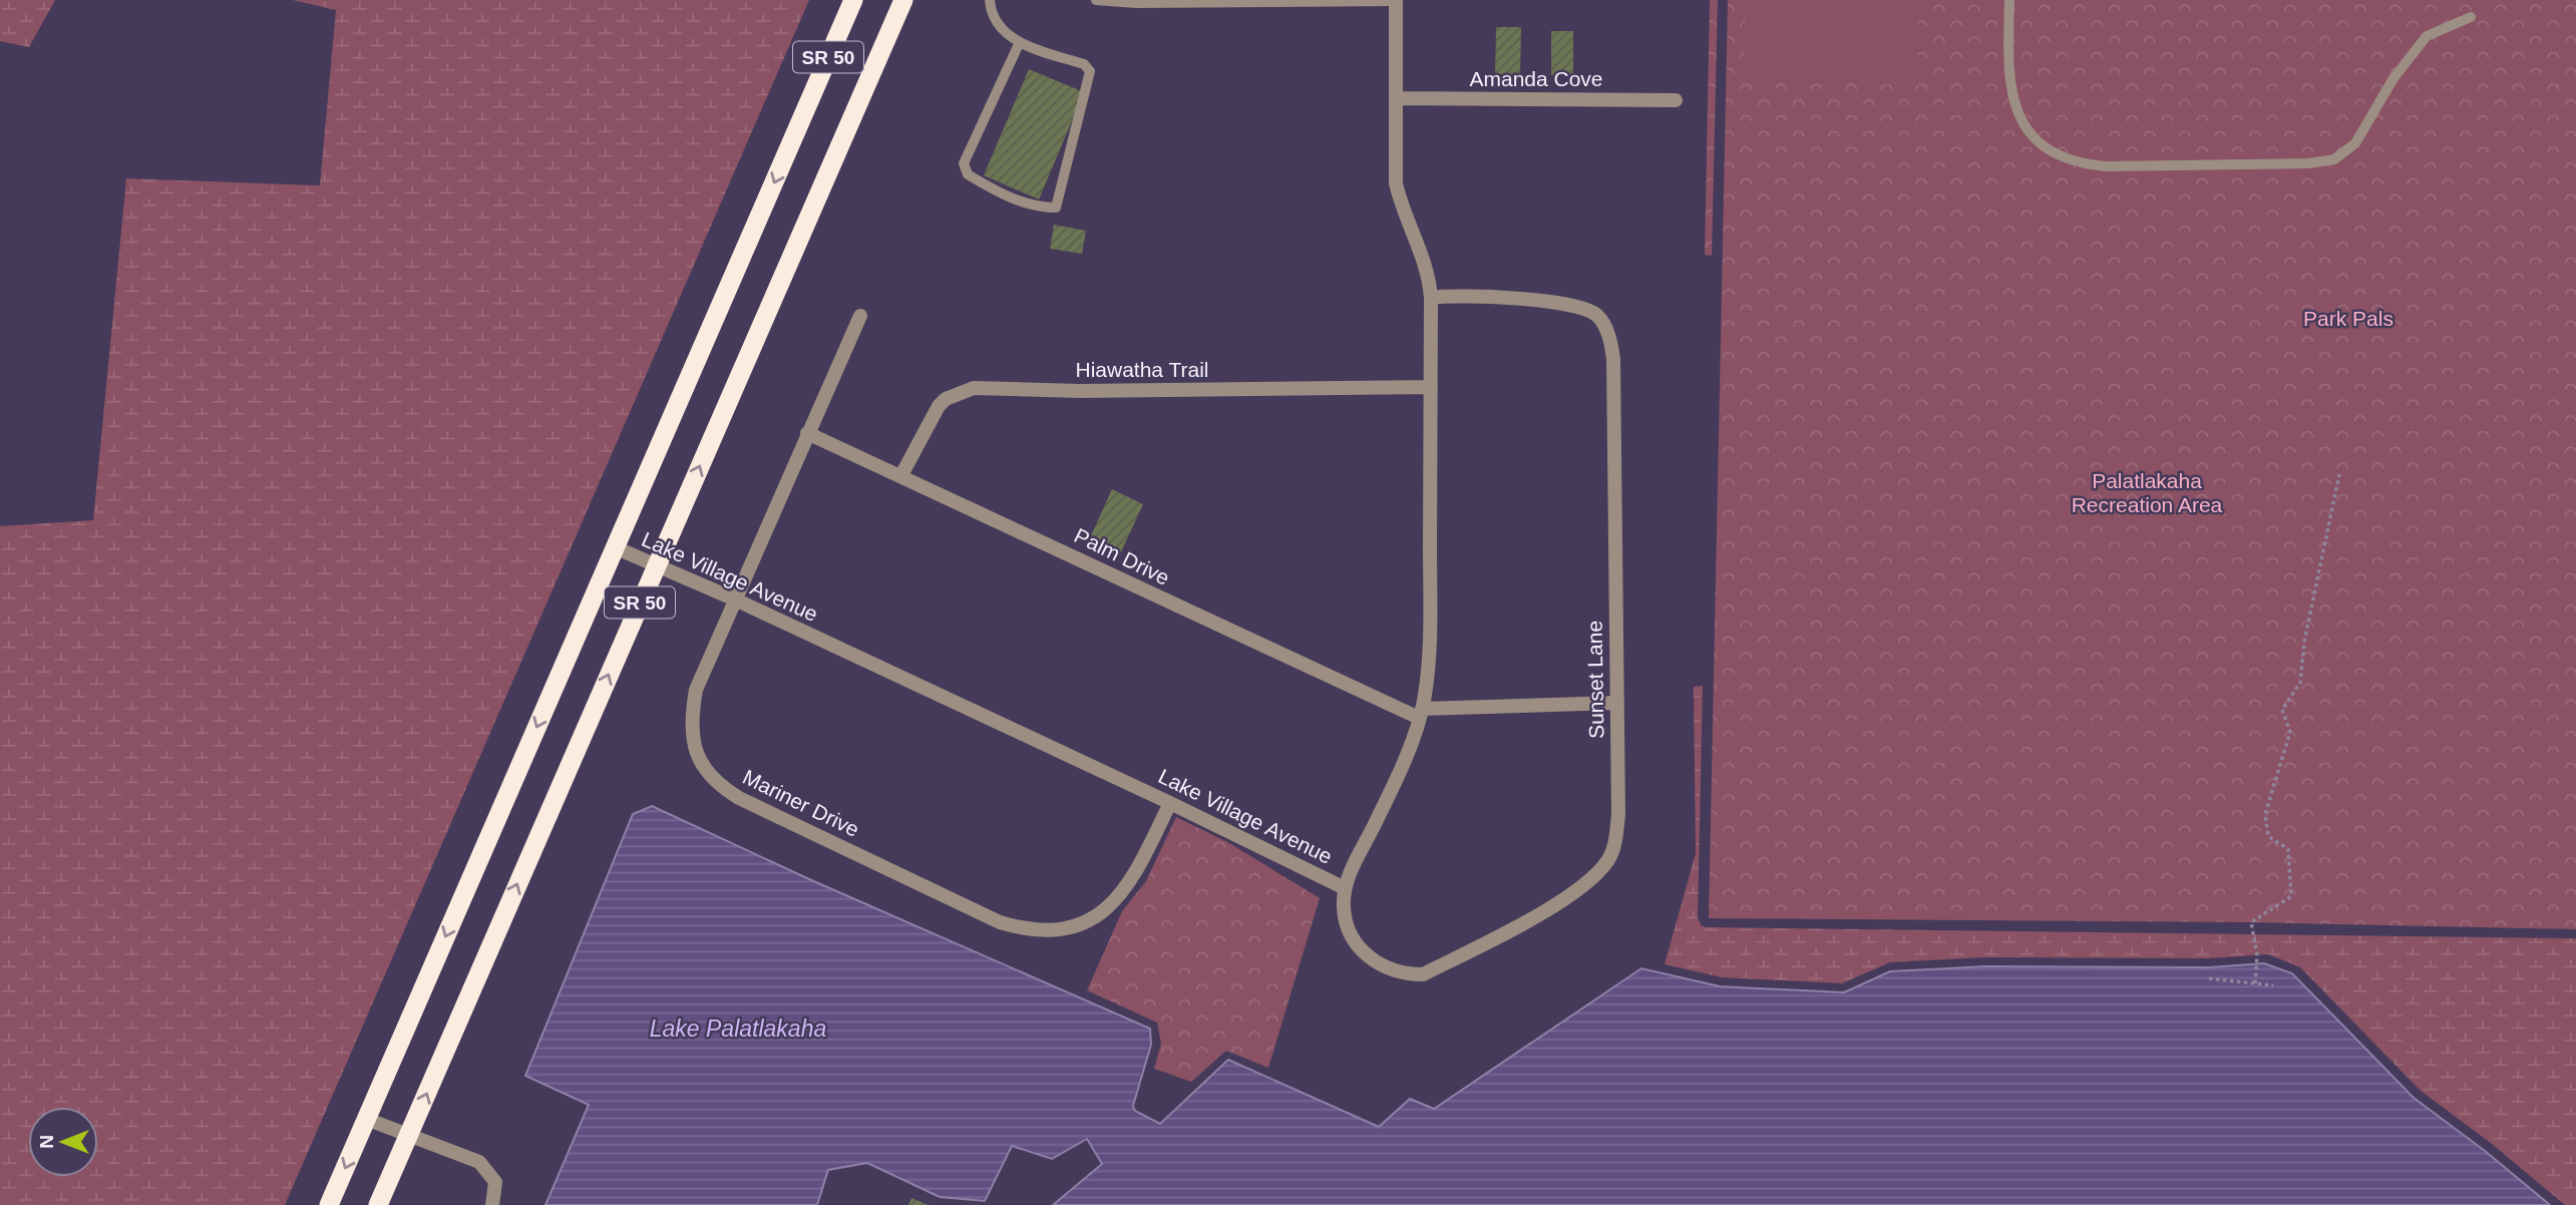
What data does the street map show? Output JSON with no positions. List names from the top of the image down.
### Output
{
  "streets": {
    "highway": ["SR 50"],
    "street": [
      "Amanda Cove",
      "Hiawatha Trail",
      "Palm Drive",
      "Lake Village Avenue",
      "Sunset Lane",
      "Mariner Drive"
    ]
  },
  "crossings": [
    ["SR 50", "Lake Village Avenue"],
    ["Amanda Cove", "Lake Village Avenue"],
    ["Hiawatha Trail", "Palm Drive"],
    ["Hiawatha Trail", "Lake Village Avenue"],
    ["Palm Drive", "Lake Village Avenue"],
    ["Palm Drive", "Sunset Lane"],
    ["Palm Drive", "Mariner Drive"],
    ["Lake Village Avenue", "Sunset Lane"],
    ["Lake Village Avenue", "Mariner Drive"]
  ],
  "water": ["Lake Palatlakaha"],
  "parks": ["Park Pals", "Palatlakaha Recreation Area"],
  "north": "left"
}
